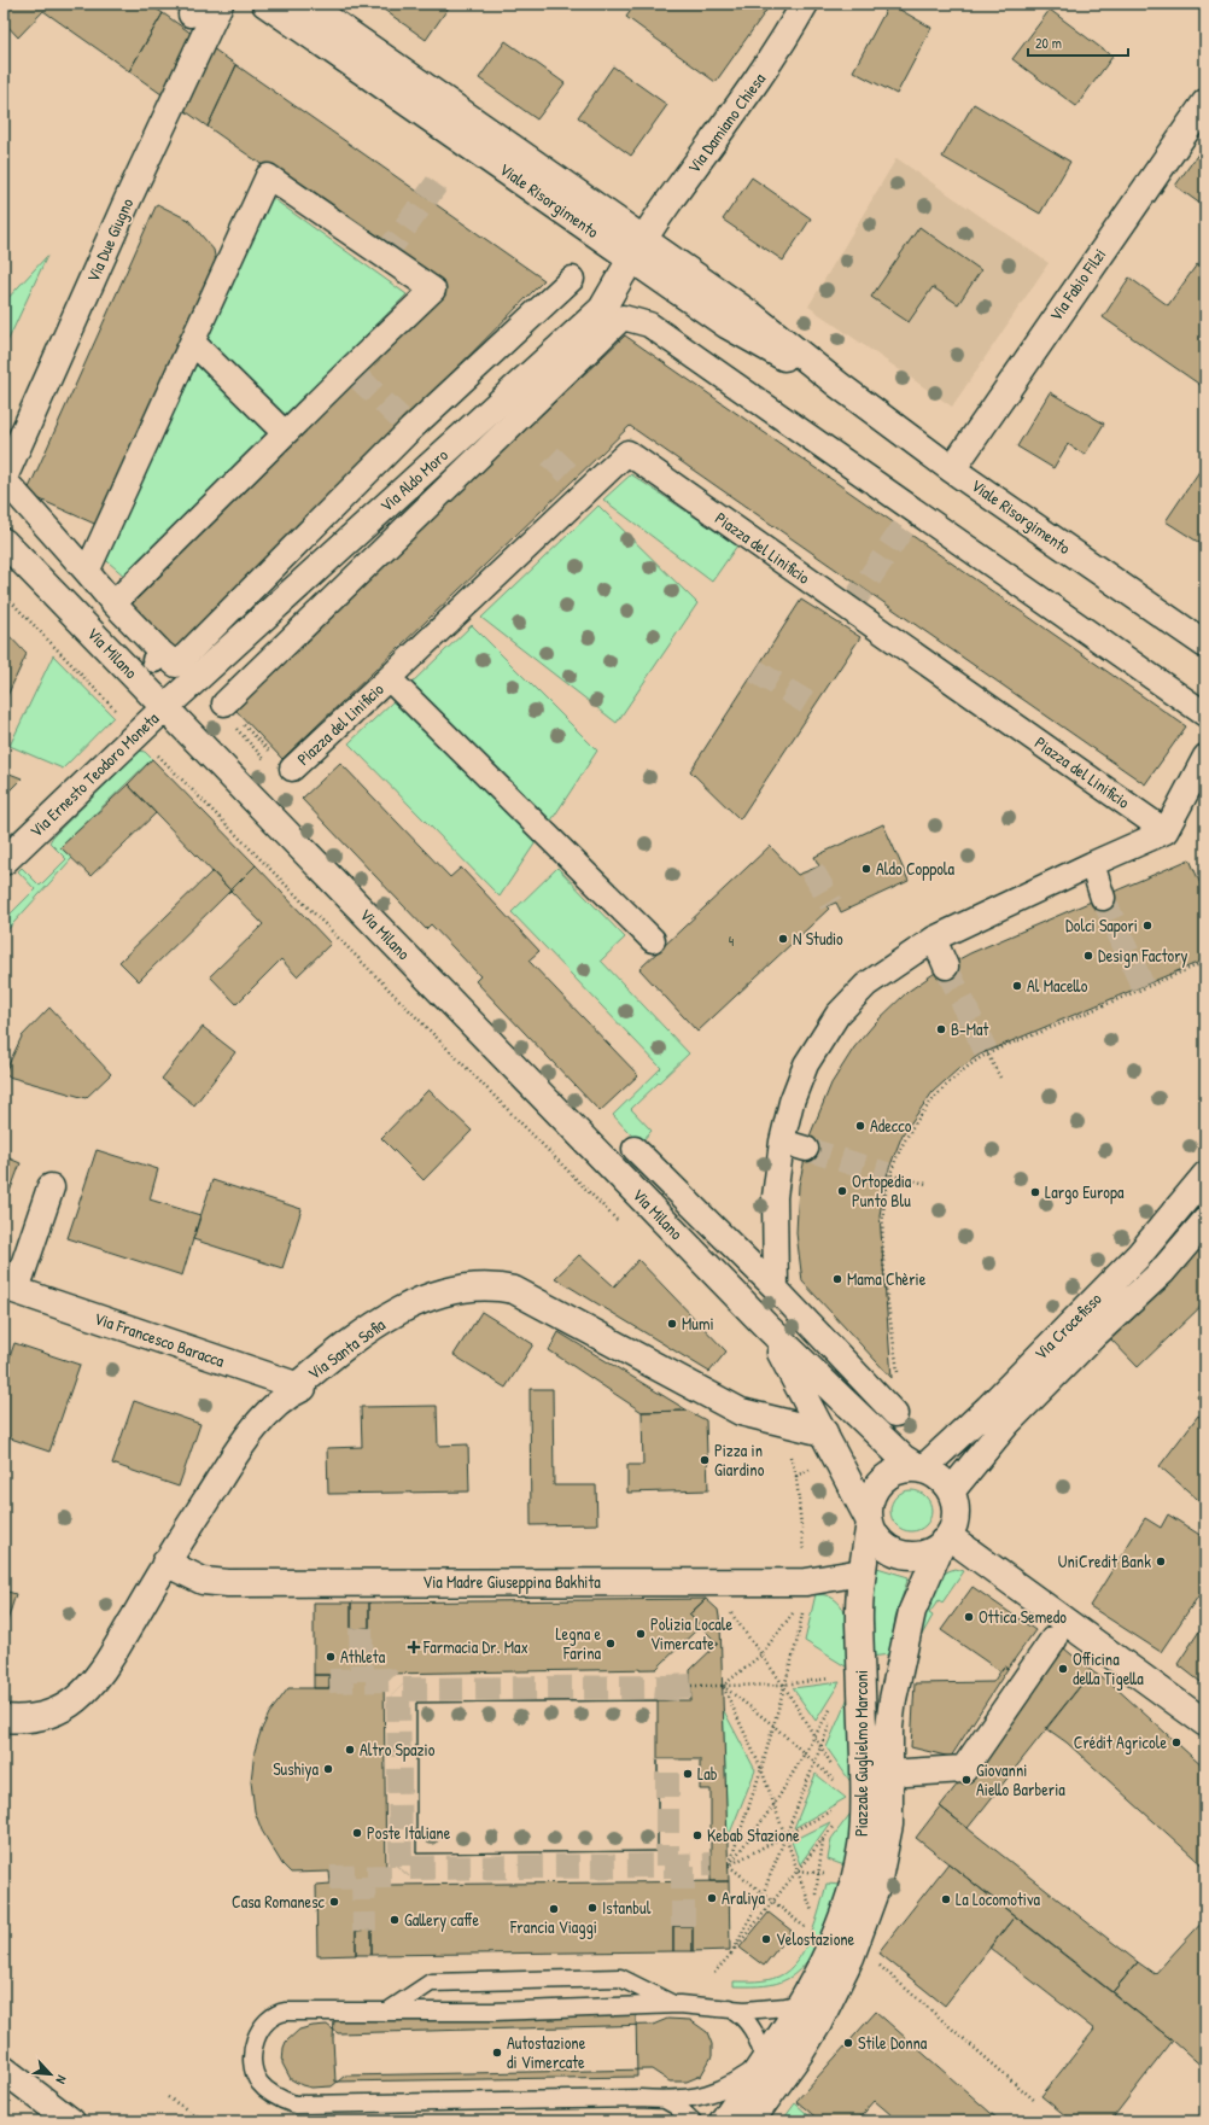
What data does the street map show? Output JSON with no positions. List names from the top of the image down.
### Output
{
  "streets": {
    "street": [
      "Via Damiano Chiesa",
      "Viale Risorgimento",
      "Via Due Giugno",
      "Via Fabio Filzi",
      "Via Aldo Moro",
      "Piazza del Linificio",
      "Via Milano",
      "Via Ernesto Teodoro Moneta",
      "Via Crocefisso",
      "Via Francesco Baracca",
      "Via Santa Sofia",
      "Via Madre Giuseppina Bakhita",
      "Piazzale Guglielmo Marconi"
    ]
  },
  "crossings": [
    ["Via Damiano Chiesa", "Viale Risorgimento"],
    ["Via Damiano Chiesa", "Via Aldo Moro"],
    ["Viale Risorgimento", "Via Fabio Filzi"],
    ["Viale Risorgimento", "Via Aldo Moro"],
    ["Via Aldo Moro", "Via Milano"],
    ["Via Aldo Moro", "Via Ernesto Teodoro Moneta"],
    ["Via Milano", "Via Ernesto Teodoro Moneta"],
    ["Via Milano", "Via Crocefisso"],
    ["Via Milano", "Via Santa Sofia"],
    ["Via Milano", "Piazzale Guglielmo Marconi"],
    ["Via Crocefisso", "Piazzale Guglielmo Marconi"],
    ["Via Francesco Baracca", "Via Santa Sofia"],
    ["Via Santa Sofia", "Via Madre Giuseppina Bakhita"],
    ["Via Madre Giuseppina Bakhita", "Piazzale Guglielmo Marconi"]
  ],
  "places": {
    "other": [
      "Aldo Coppola",
      "Dolci Sapori",
      "N Studio",
      "Design Factory",
      "Al Macello",
      "B-Mat",
      "Adecco",
      "Ortopedia Punto Blu",
      "Largo Europa",
      "Mama Chèrie",
      "Mumi",
      "Pizza in Giardino",
      "UniCredit Bank",
      "Ottica Semedo",
      "Polizia Locale Vimercate",
      "Legna e Farina",
      "Athleta",
      "Officina della Tigella",
      "Crédit Agricole",
      "Altro Spazio",
      "Sushiya",
      "Lab",
      "Giovanni Aiello Barberia",
      "Poste Italiane",
      "Kebab Stazione",
      "Araliya",
      "La Locomotiva",
      "Casa Romanesc",
      "Istanbul",
      "Francia Viaggi",
      "Gallery caffe",
      "Velostazione",
      "Stile Donna",
      "Autostazione di Vimercate"
    ],
    "health": ["Farmacia Dr. Max"]
  },
  "house_numbers": ["4"],
  "scale_bar": "20 m",
  "north": "bottom right"
}
